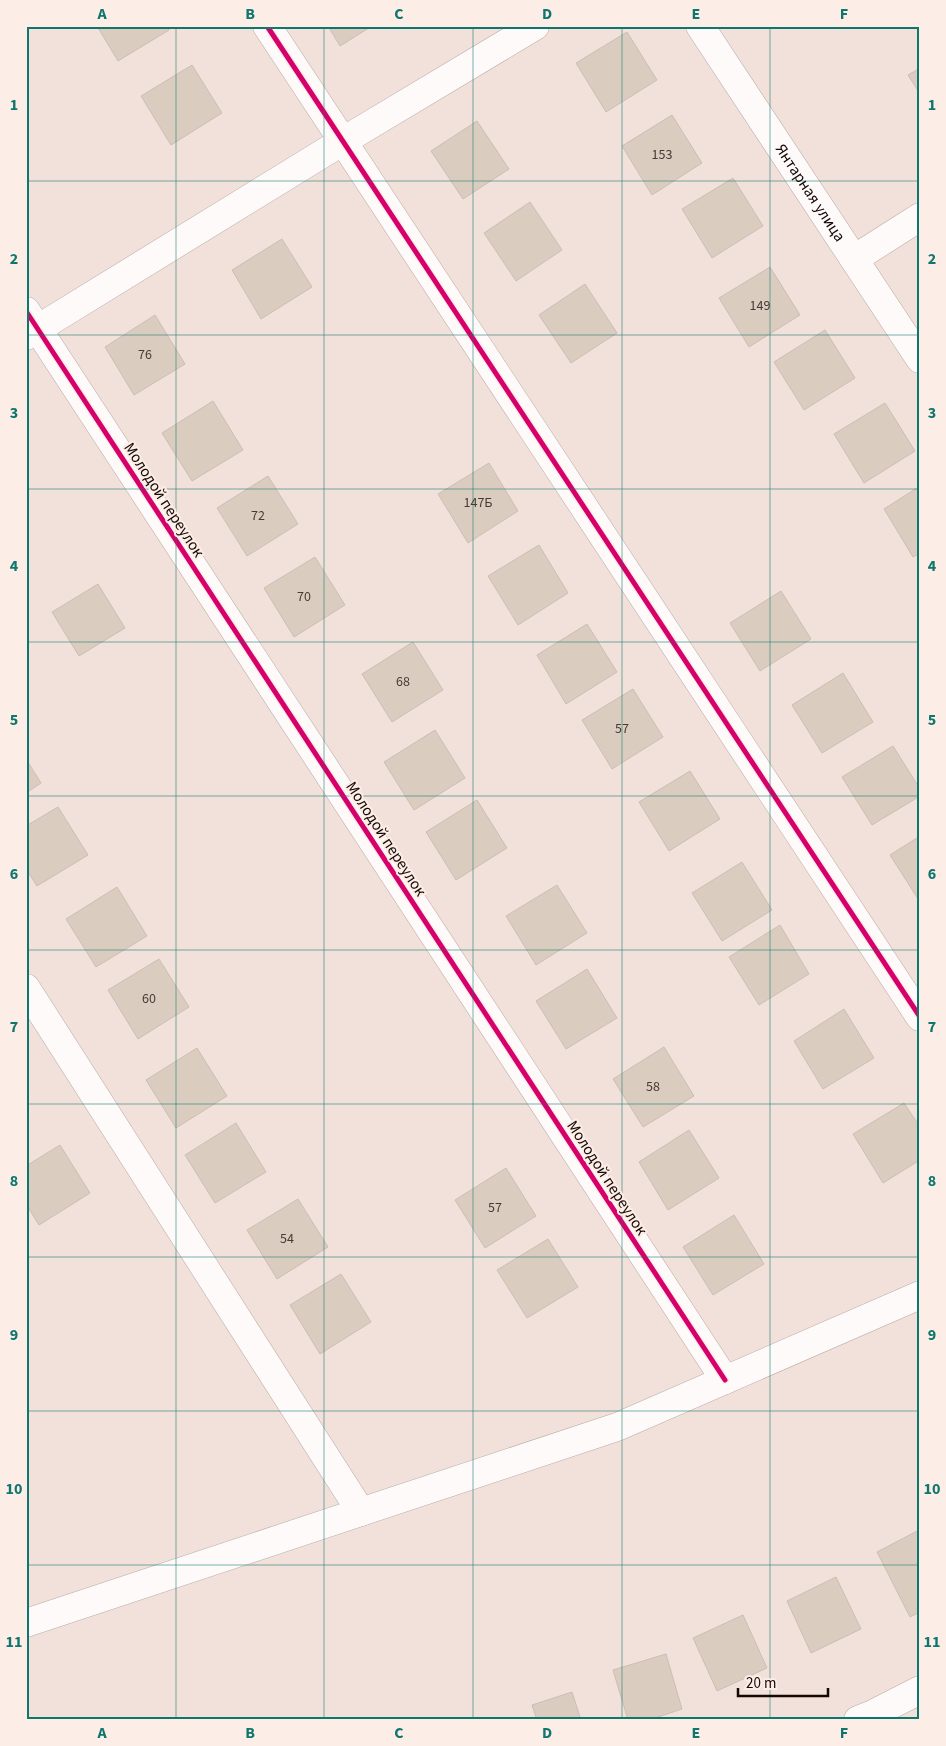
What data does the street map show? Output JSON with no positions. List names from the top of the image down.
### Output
{
  "streets": {
    "street": ["Янтарная улица", "Молодой переулок"]
  },
  "house_numbers": [
    "153",
    "149",
    "76",
    "147Б",
    "72",
    "70",
    "68",
    "57",
    "60",
    "58",
    "57",
    "54"
  ],
  "scale_bar": "20 m",
  "grid": {
    "columns": [
      "A",
      "B",
      "C",
      "D",
      "E",
      "F"
    ],
    "rows": [
      "1",
      "2",
      "3",
      "4",
      "5",
      "6",
      "7",
      "8",
      "9",
      "10",
      "11"
    ]
  }
}
